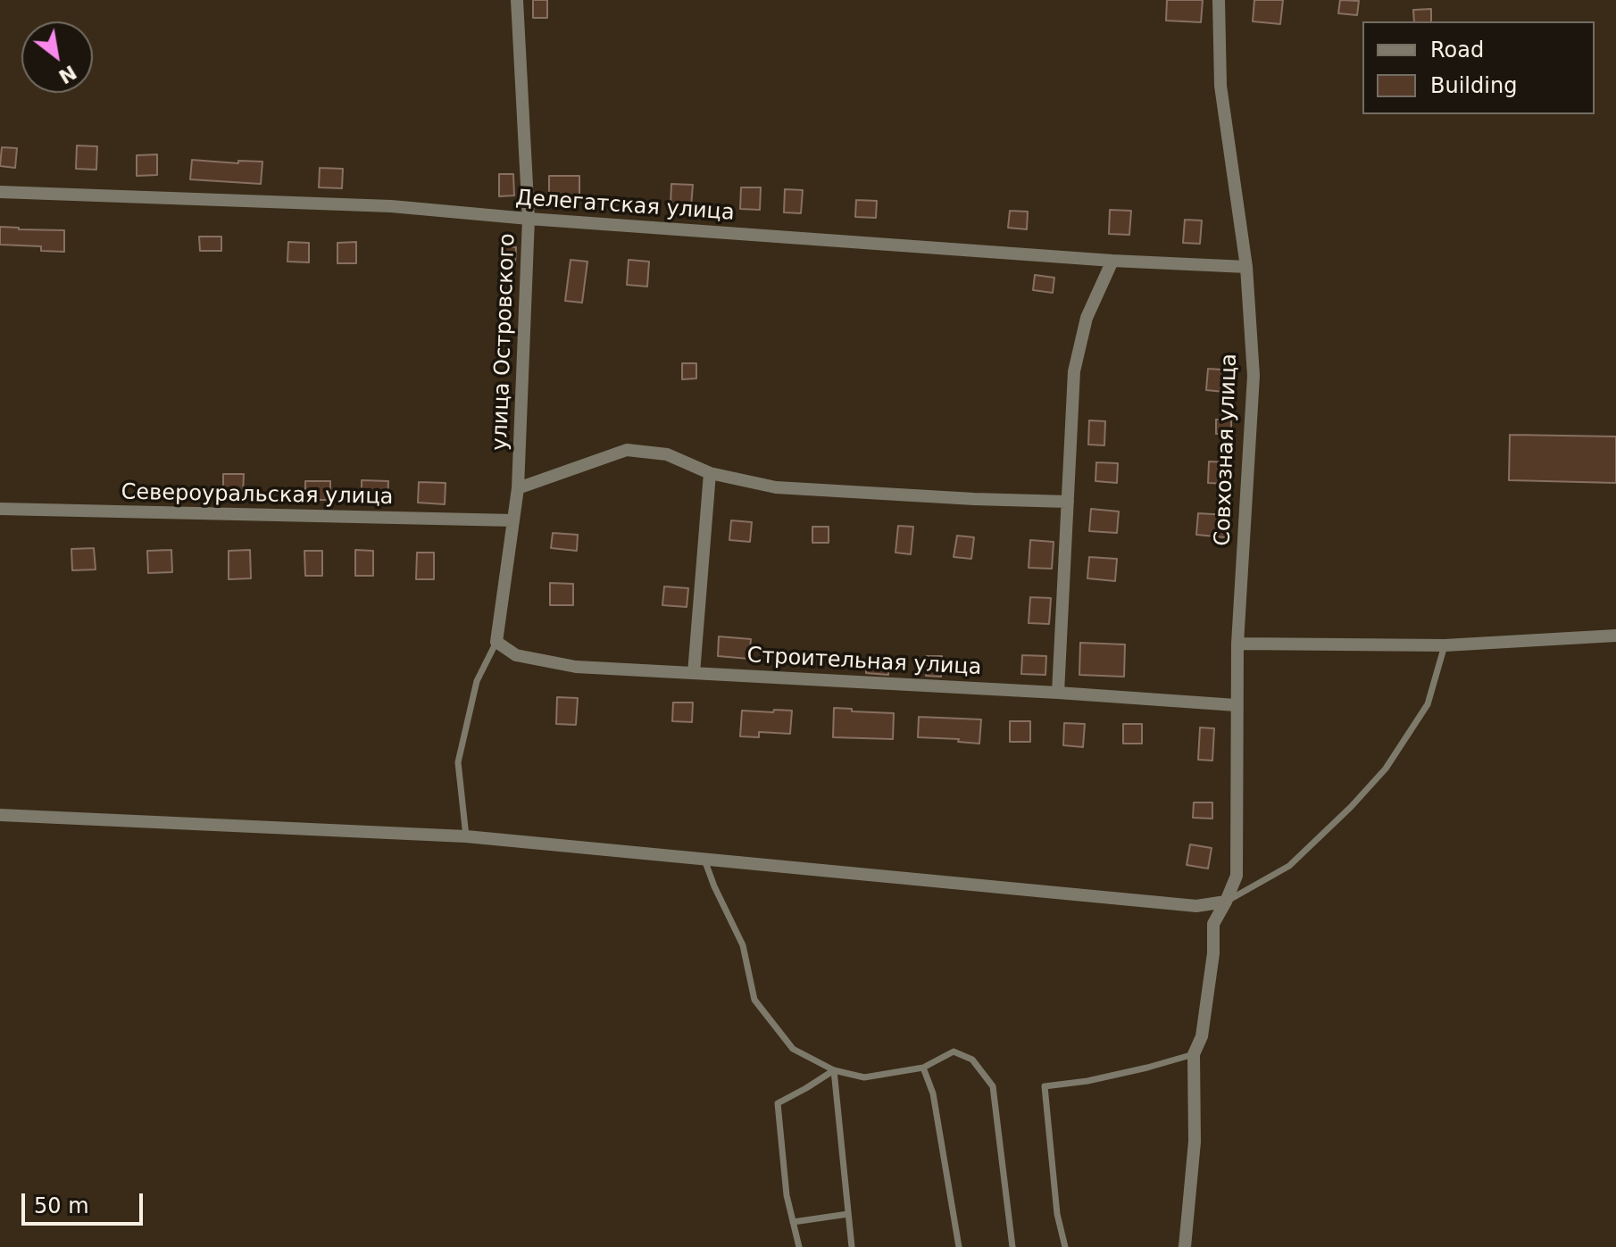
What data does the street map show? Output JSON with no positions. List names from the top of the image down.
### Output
{
  "streets": {
    "street": [
      "Делегатская улица",
      "улица Островского",
      "Совхозная улица",
      "Североуральская улица",
      "Строительная улица"
    ]
  },
  "crossings": [
    ["Делегатская улица", "улица Островского"],
    ["Делегатская улица", "Совхозная улица"],
    ["улица Островского", "Североуральская улица"],
    ["улица Островского", "Строительная улица"],
    ["Совхозная улица", "Строительная улица"]
  ],
  "legend": ["Road", "Building"],
  "scale_bar": "50 m",
  "north": "bottom right"
}
